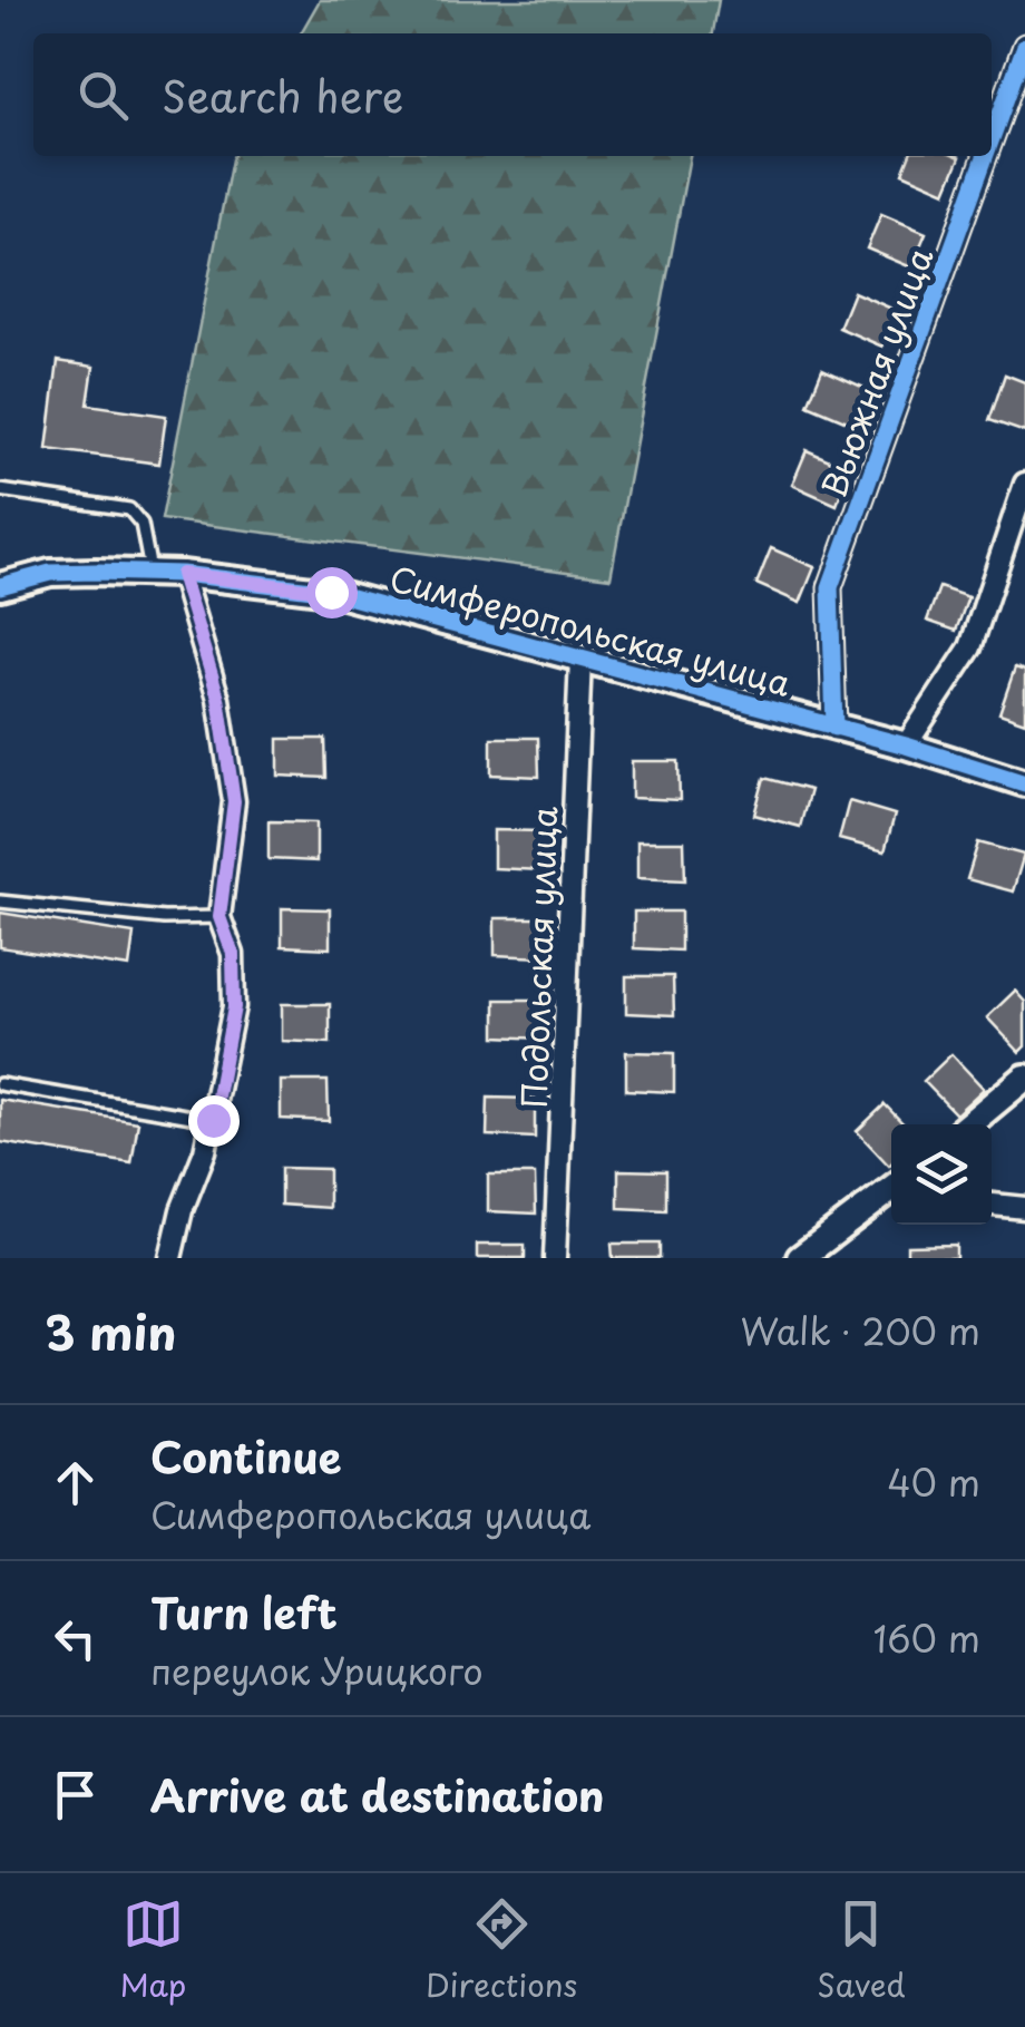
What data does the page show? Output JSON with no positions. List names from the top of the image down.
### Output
{
  "streets": {
    "street": ["Вьюжная улица", "Симферопольская улица", "Подольская улица"]
  },
  "crossings": [
    ["Вьюжная улица", "Симферопольская улица"],
    ["Симферопольская улица", "Подольская улица"]
  ],
  "page": {
    "search": "Search here",
    "heading": ["3 min", "Walk · 200 m"],
    "list": [
      ["Continue", "Симферопольская улица", "40 m"],
      ["Turn left", "переулок Урицкого", "160 m"],
      "Arrive at destination"
    ],
    "nav": ["Map", "Directions", "Saved"]
  }
}
